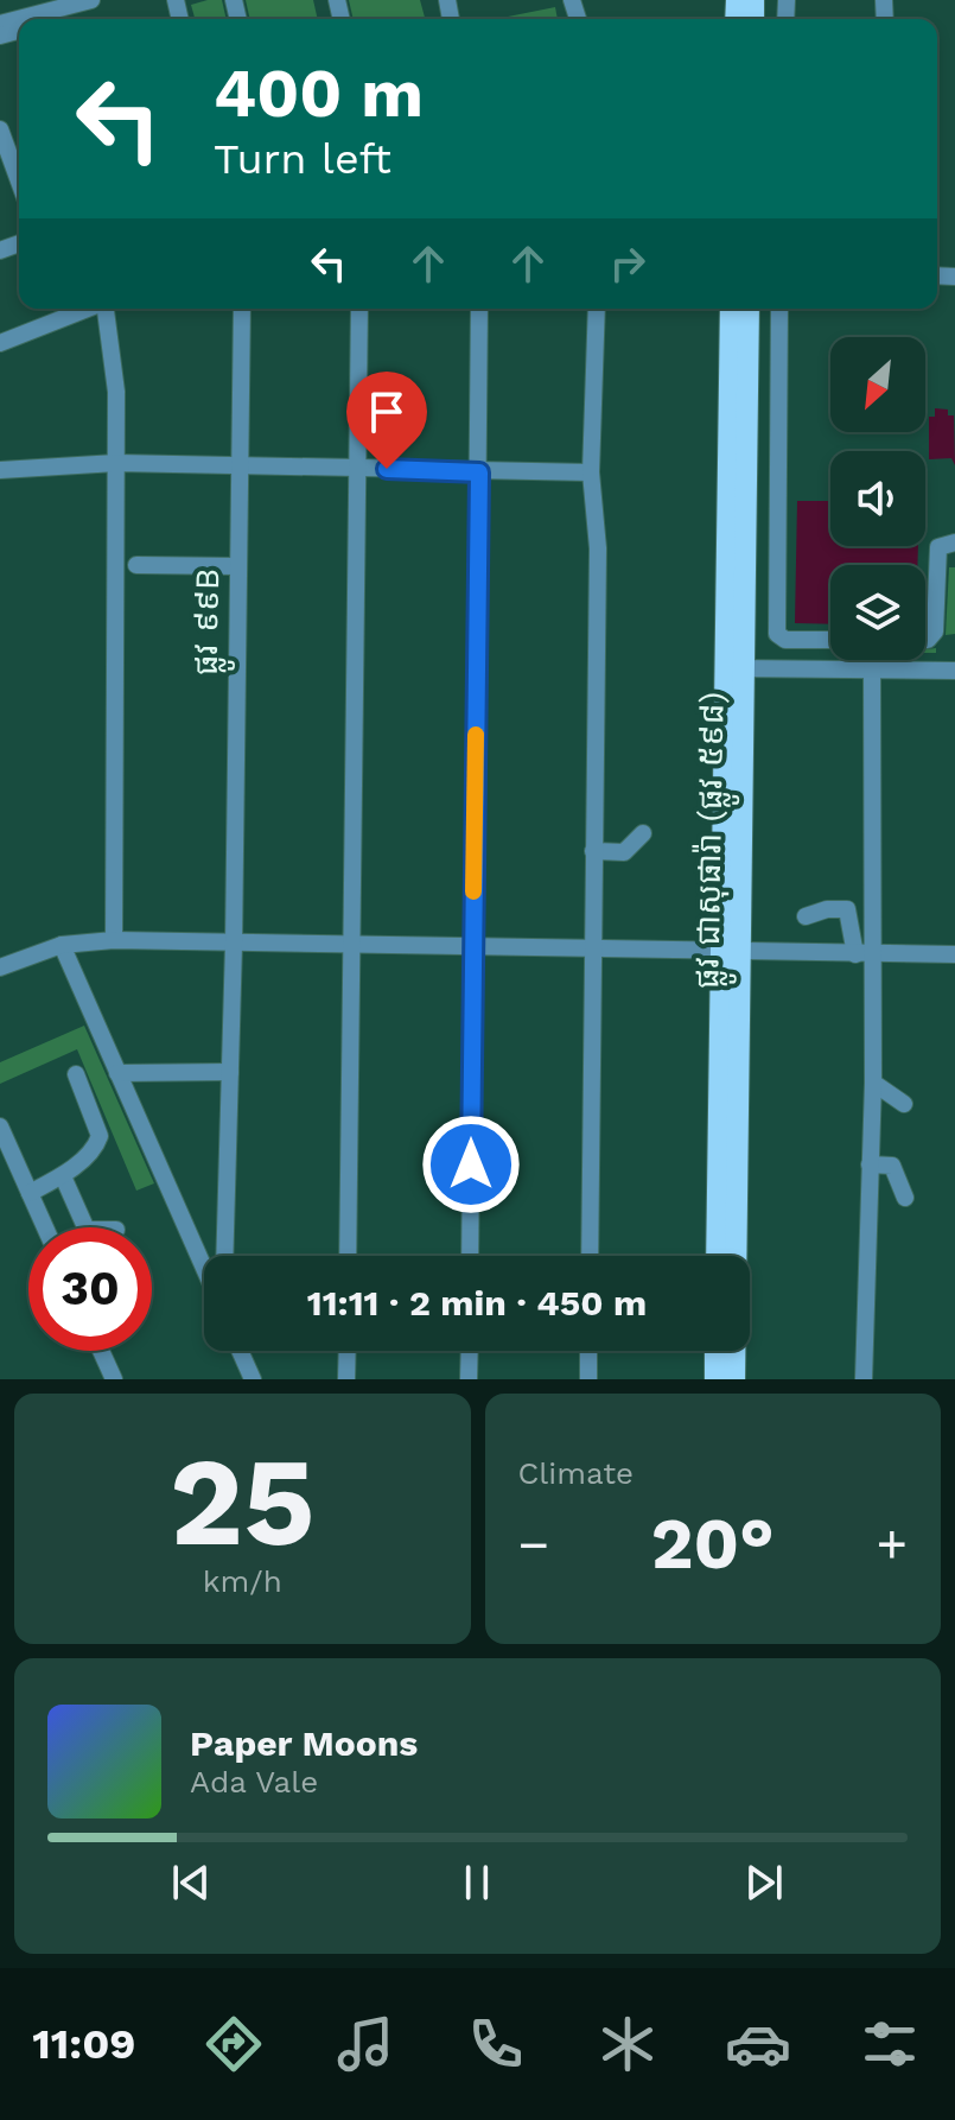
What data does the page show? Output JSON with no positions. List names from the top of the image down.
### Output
{
  "streets": {
    "main road": ["ផ្លូវ ជាសុផារ៉ា (ផ្លូវ ៥៩៨)"],
    "street": ["ផ្លូវ ៩៩B"]
  },
  "north": "bottom left",
  "page": {
    "turn": ["400 m", "Turn left"],
    "limit": "30",
    "trip": "11:11 · 2 min · 450 m",
    "tile": [
      ["25", "km/h"],
      "Climate"
    ],
    "heat": ["−", "20°", "+"],
    "song": ["Paper Moons", "Ada Vale"],
    "tabs": "11:09"
  }
}
